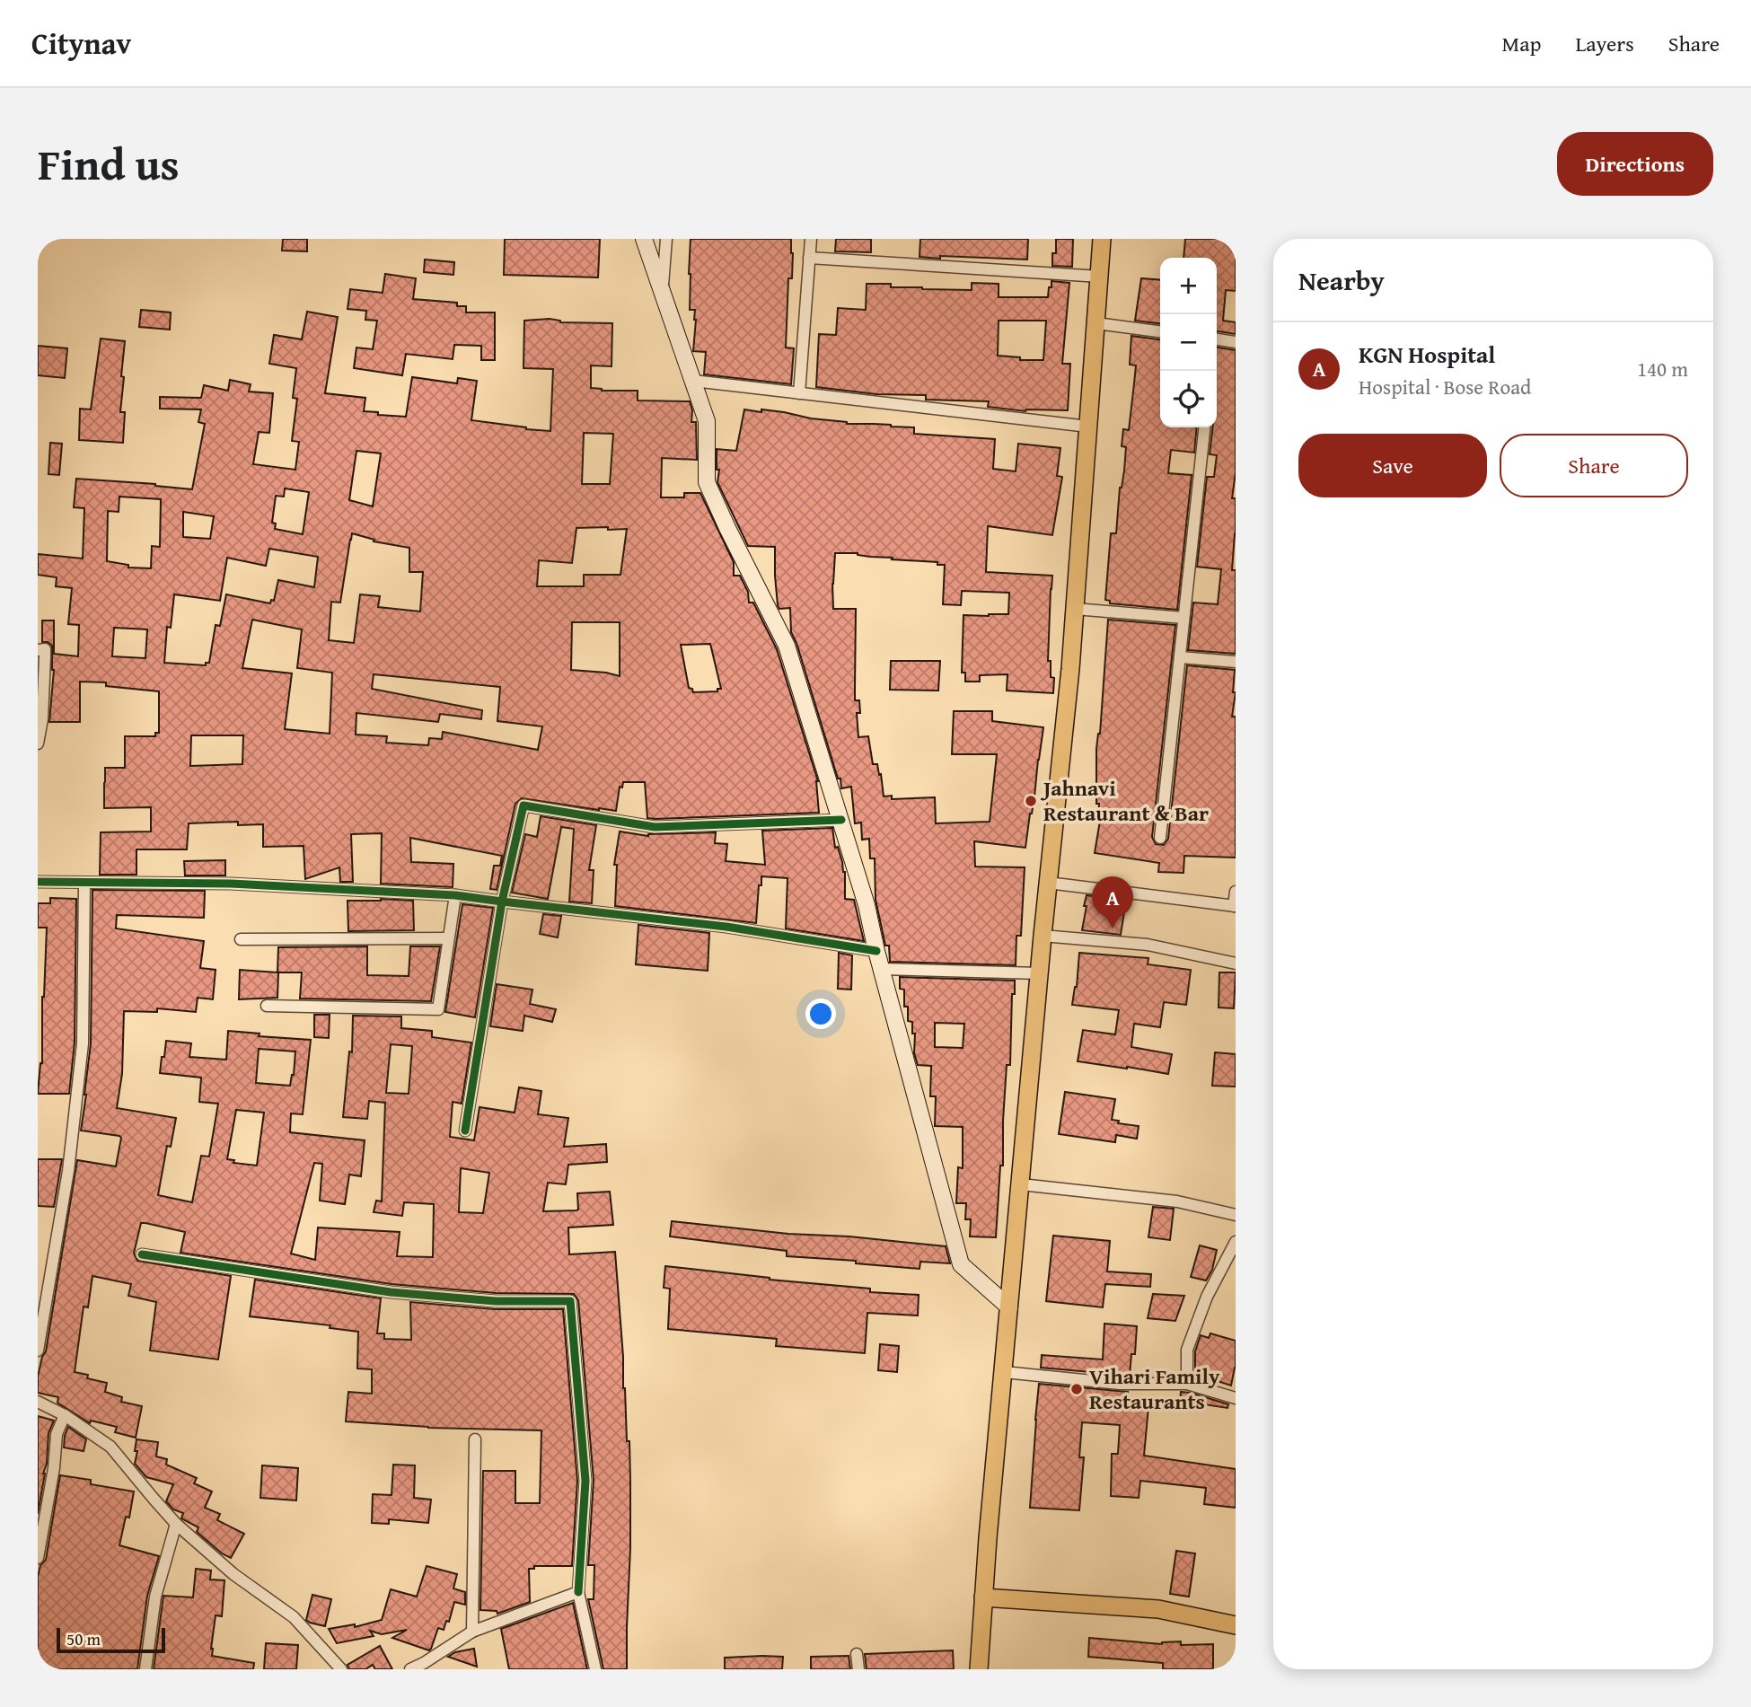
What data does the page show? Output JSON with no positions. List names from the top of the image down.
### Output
{
  "places": ["Jahnavi Restaurant & Bar", "Vihari Family Restaurants"],
  "scale_bar": "50 m",
  "page": {
    "header": "Citynav",
    "nav": ["Map", "Layers", "Share"],
    "title": "Find us",
    "buttons": [
      "Directions",
      ["Save", "Share"]
    ],
    "heading": "Nearby",
    "map_buttons": ["+", "−"],
    "list": [
      {
        "mark": "A",
        "name": "KGN Hospital",
        "note": "Hospital · Bose Road",
        "value": "140 m"
      }
    ],
    "pins": "A",
    "scale": "50 m"
  }
}
